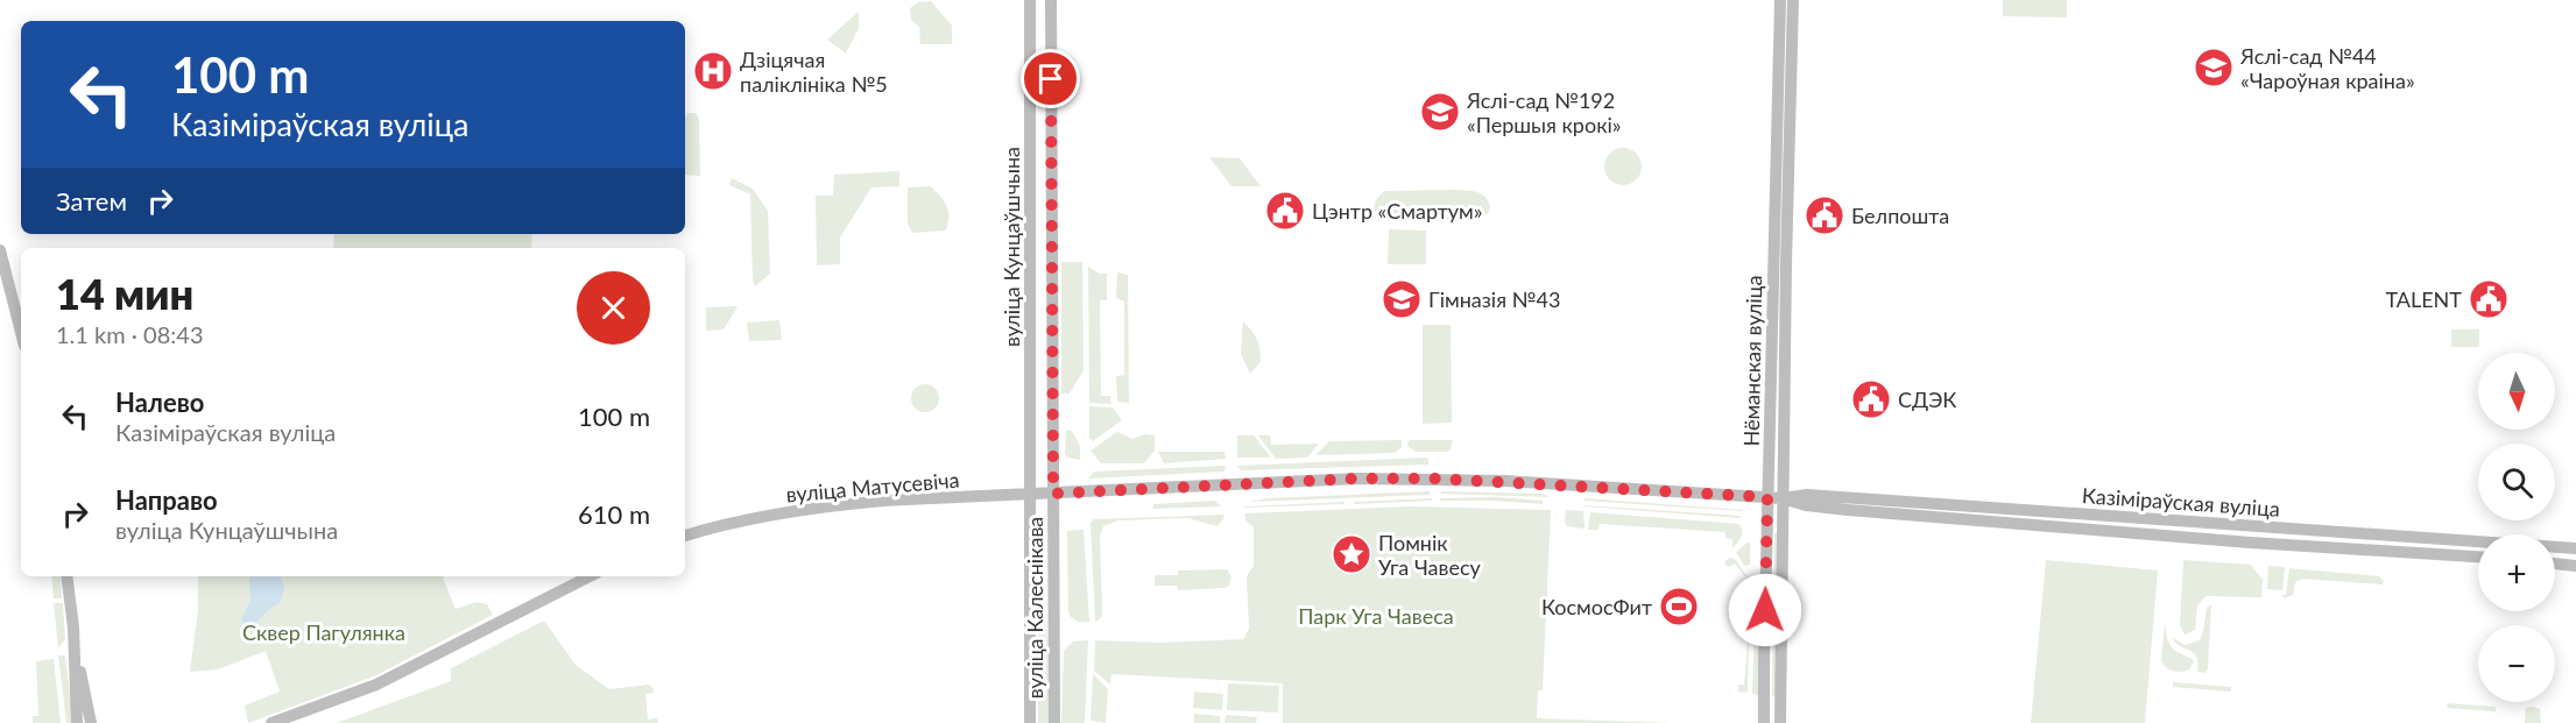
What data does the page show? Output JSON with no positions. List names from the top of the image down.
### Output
{
  "streets": {
    "main road": [
      "вуліца Кунцаўшчына",
      "Нёманская вуліца",
      "вуліца Матусевіча",
      "Казіміраўская вуліца",
      "вуліца Калеснікава"
    ]
  },
  "crossings": [
    ["вуліца Кунцаўшчына", "вуліца Матусевіча"],
    ["вуліца Кунцаўшчына", "Казіміраўская вуліца"],
    ["вуліца Кунцаўшчына", "вуліца Калеснікава"],
    ["Нёманская вуліца", "Казіміраўская вуліца"],
    ["вуліца Матусевіча", "Казіміраўская вуліца"],
    ["вуліца Матусевіча", "вуліца Калеснікава"],
    ["Казіміраўская вуліца", "вуліца Калеснікава"]
  ],
  "parks": ["Парк Уга Чавеса", "Сквер Пагулянка"],
  "places": {
    "school or university": ["Яслі-сад №44 «Чароўная краіна»", "Яслі-сад №192 «Першыя крокі»", "Гімназія №43"],
    "hospital": ["Дзіцячая паліклініка №5"],
    "public building": [
      "Цэнтр «Смартум»",
      "Белпошта",
      "TALENT",
      "СДЭК"
    ],
    "place": ["Помнік Уга Чавесу"],
    "sports": ["КосмосФит"]
  },
  "north": "bottom",
  "page": {
    "turn": ["100 m", "Казіміраўская вуліца"],
    "then": "Затем",
    "heading": ["14 мин", "1.1 km · 08:43"],
    "map_buttons": ["+", "−"],
    "list": [
      {
        "name": "Налево",
        "note": "Казіміраўская вуліца",
        "value": "100 m"
      },
      {
        "name": "Направо",
        "note": "вуліца Кунцаўшчына",
        "value": "610 m"
      }
    ]
  }
}
